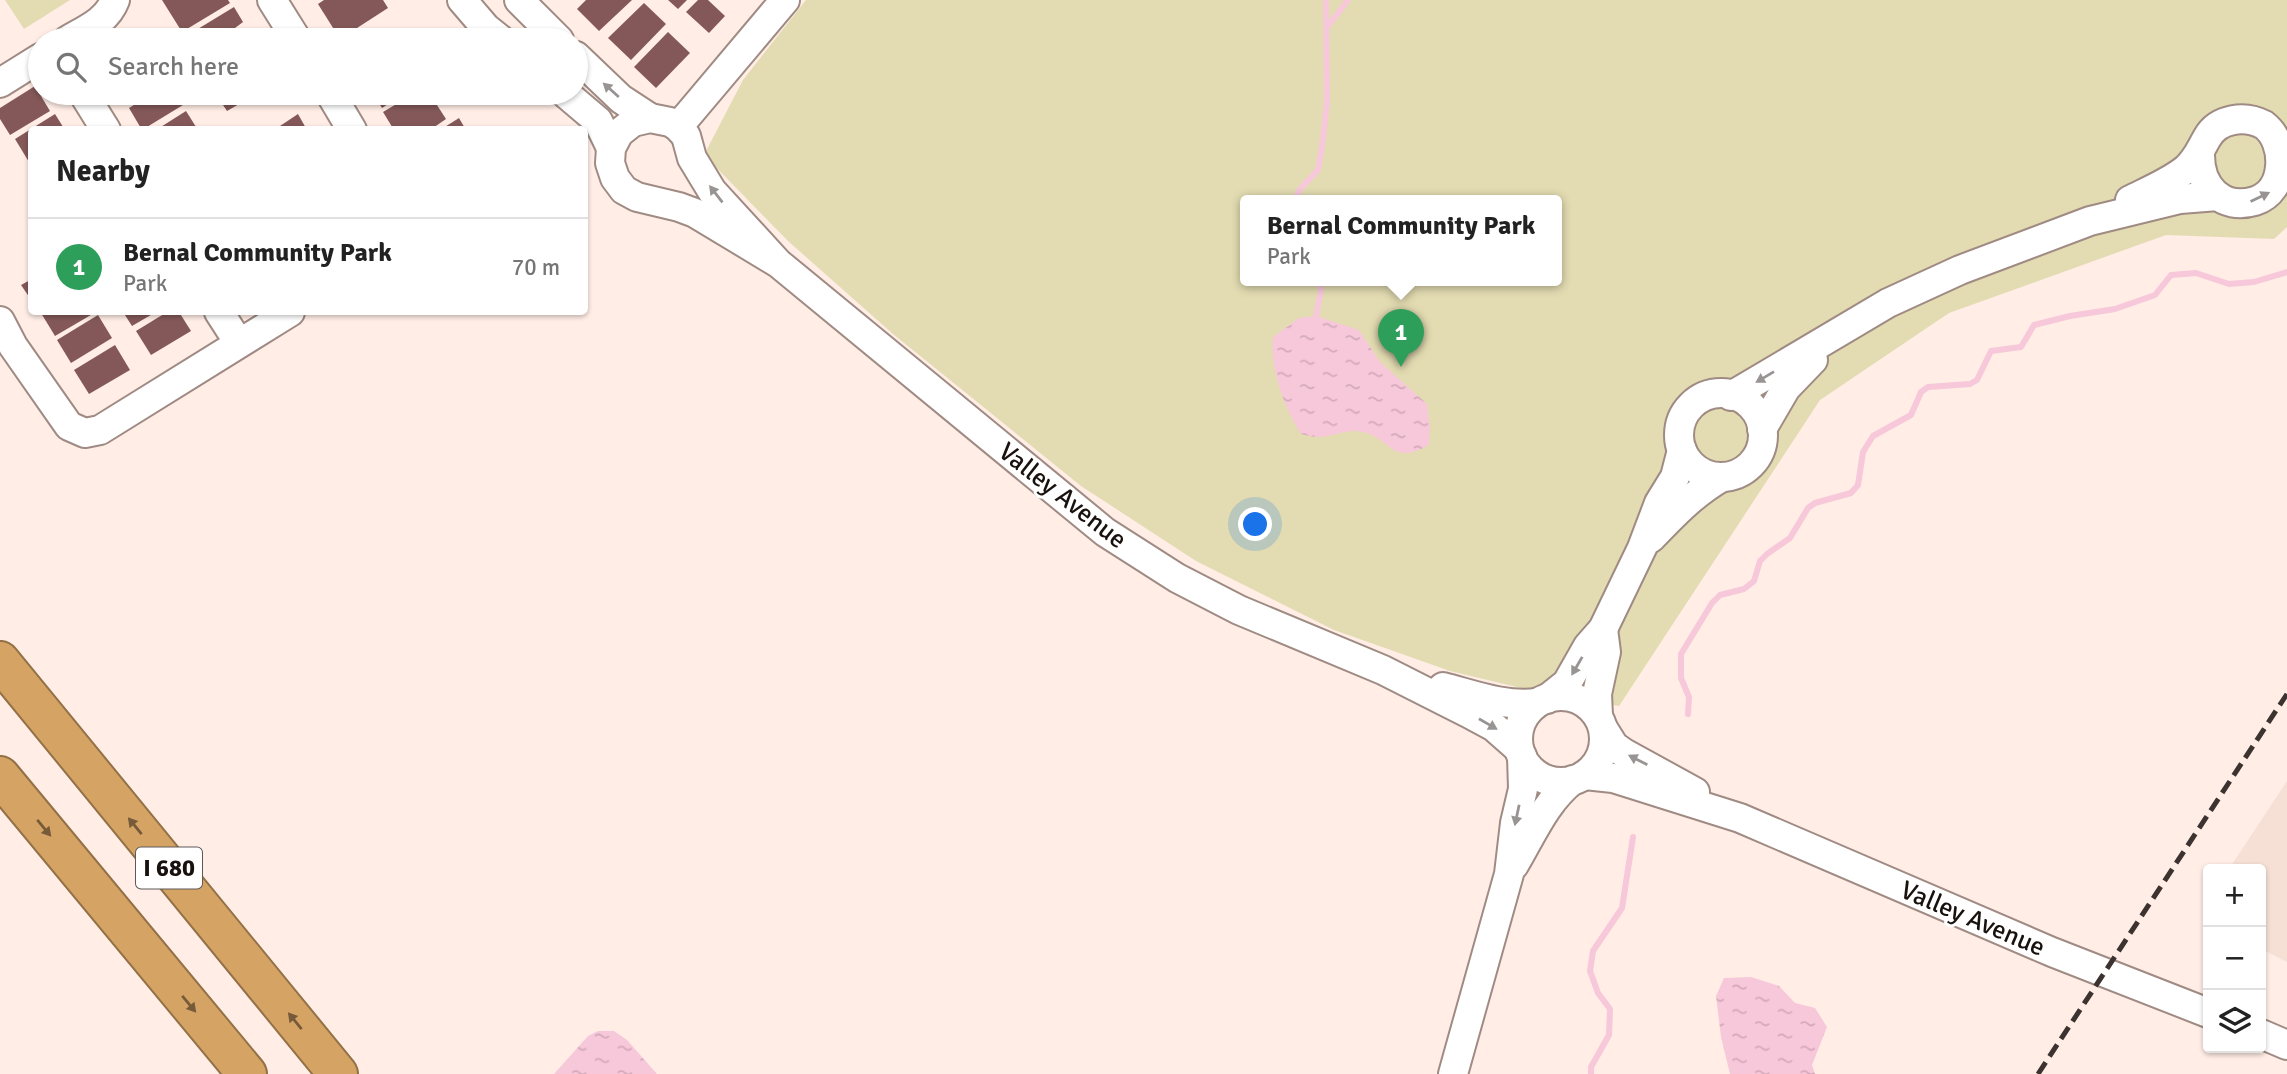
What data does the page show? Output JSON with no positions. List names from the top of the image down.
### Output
{
  "streets": {
    "highway": ["I 680"],
    "street": ["Valley Avenue"]
  },
  "page": {
    "search": "Search here",
    "heading": "Nearby",
    "popup": ["Bernal Community Park", "Park"],
    "list": [
      {
        "mark": "1",
        "name": "Bernal Community Park",
        "note": "Park",
        "value": "70 m"
      }
    ],
    "pins": "1",
    "map_buttons": ["+", "−"]
  }
}
